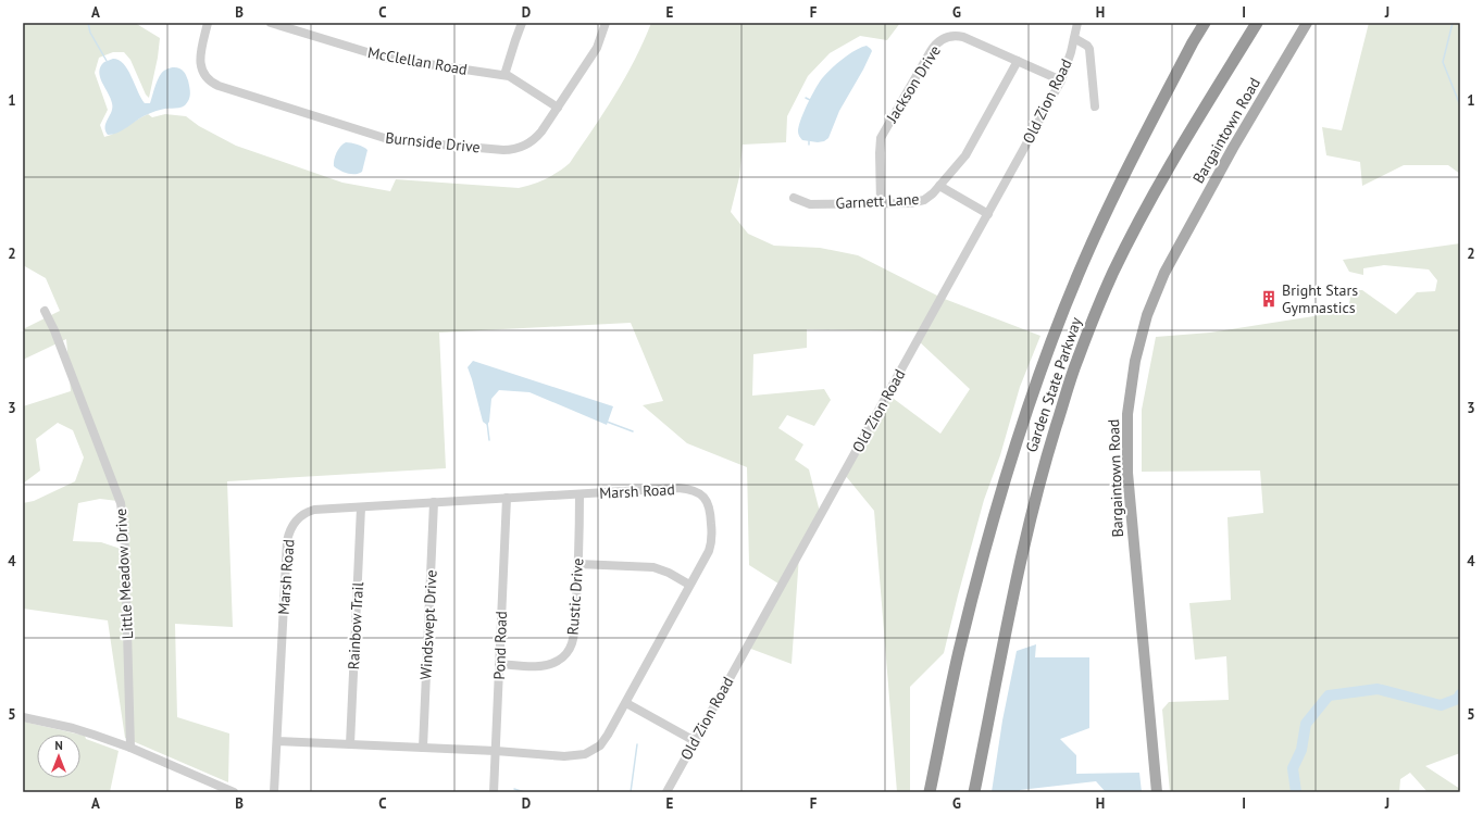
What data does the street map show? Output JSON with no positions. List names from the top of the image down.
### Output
{
  "streets": {
    "highway": ["Garden State Parkway"],
    "main road": ["Bargaintown Road"],
    "street": [
      "McClellan Road",
      "Jackson Drive",
      "Old Zion Road",
      "Burnside Drive",
      "Garnett Lane",
      "Marsh Road",
      "Little Meadow Drive",
      "Rustic Drive",
      "Windswept Drive",
      "Rainbow Trail",
      "Pond Road"
    ]
  },
  "crossings": [
    ["McClellan Road", "Burnside Drive"],
    ["Jackson Drive", "Old Zion Road"],
    ["Jackson Drive", "Garnett Lane"],
    ["Marsh Road", "Rustic Drive"],
    ["Marsh Road", "Windswept Drive"],
    ["Marsh Road", "Rainbow Trail"],
    ["Marsh Road", "Pond Road"],
    ["Rustic Drive", "Pond Road"]
  ],
  "places": {
    "building": ["Bright Stars Gymnastics"]
  },
  "north": "top",
  "grid": {
    "columns": [
      "A",
      "B",
      "C",
      "D",
      "E",
      "F",
      "G",
      "H",
      "I",
      "J"
    ],
    "rows": [
      "1",
      "2",
      "3",
      "4",
      "5"
    ]
  }
}
